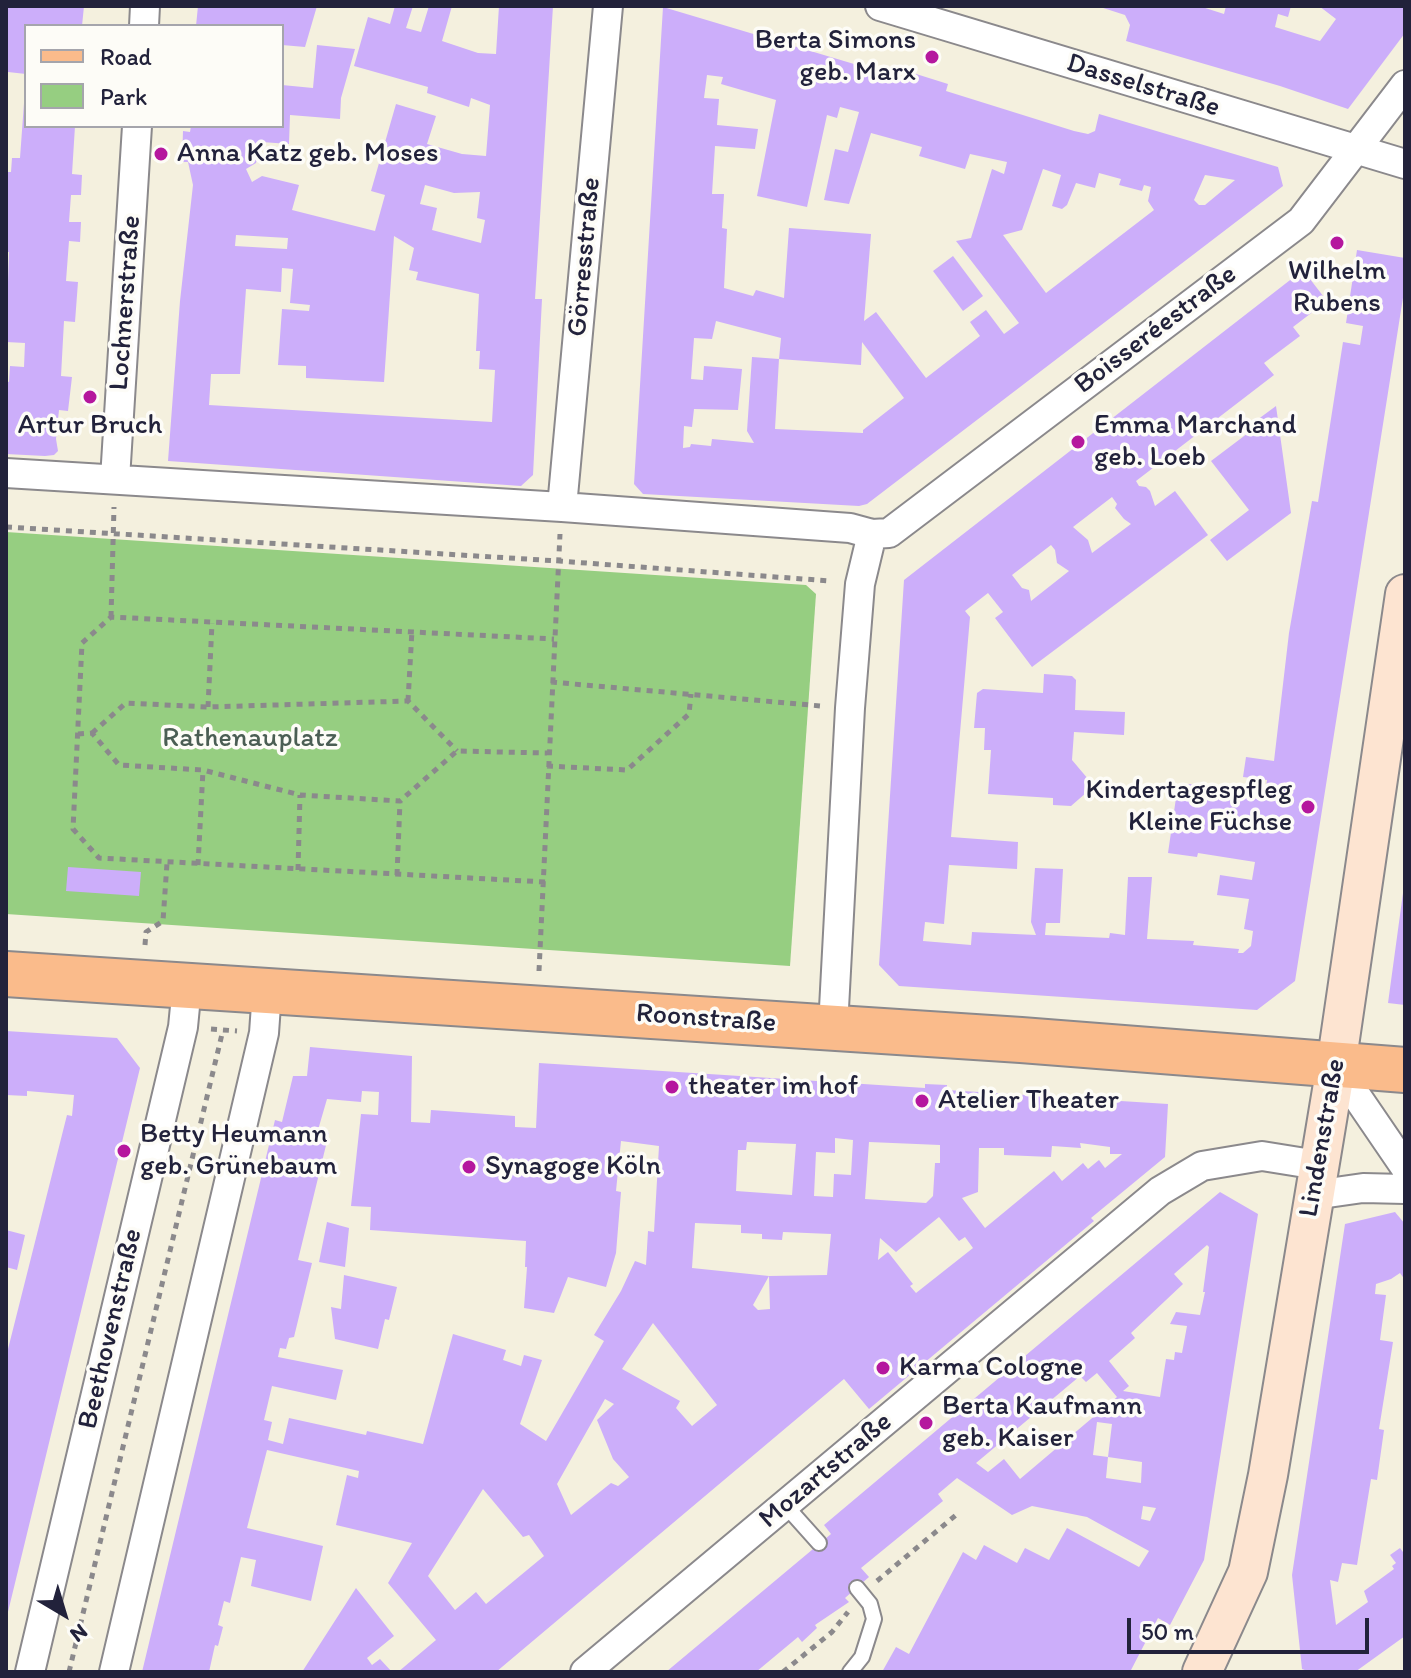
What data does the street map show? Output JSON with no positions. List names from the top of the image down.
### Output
{
  "streets": {
    "main road": ["Roonstraße", "Lindenstraße"],
    "street": [
      "Dasselstraße",
      "Görresstraße",
      "Lochnerstraße",
      "Boisseréestraße",
      "Beethovenstraße",
      "Mozartstraße"
    ]
  },
  "crossings": [
    ["Dasselstraße", "Boisseréestraße"],
    ["Roonstraße", "Lindenstraße"],
    ["Roonstraße", "Beethovenstraße"],
    ["Lindenstraße", "Mozartstraße"]
  ],
  "parks": ["Rathenauplatz"],
  "places": [
    "Berta Simons geb. Marx",
    "Anna Katz geb. Moses",
    "Wilhelm Rubens",
    "Artur Bruch",
    "Emma Marchand geb. Loeb",
    "Kindertagespfleg Kleine Füchse",
    "theater im hof",
    "Atelier Theater",
    "Betty Heumann geb. Grünebaum",
    "Synagoge Köln",
    "Karma Cologne",
    "Berta Kaufmann geb. Kaiser"
  ],
  "legend": ["Road", "Park"],
  "scale_bar": "50 m",
  "north": "bottom right"
}
